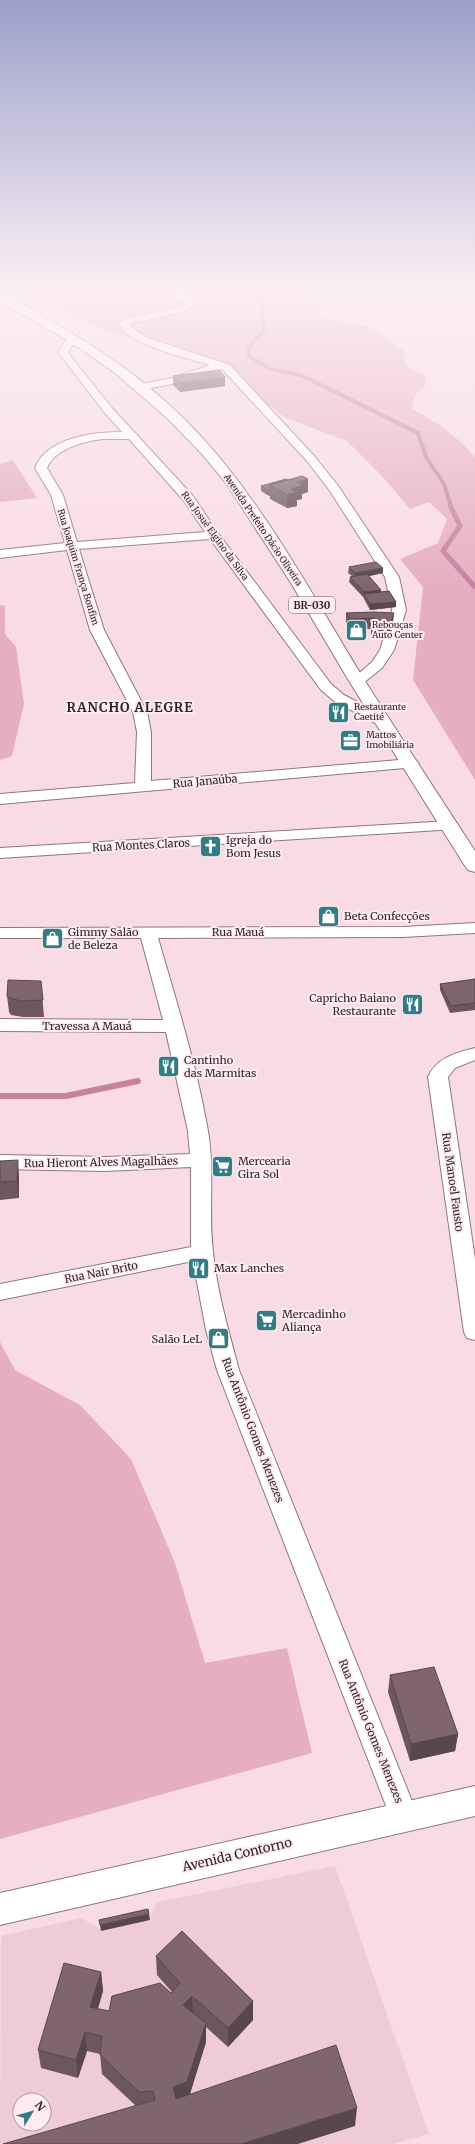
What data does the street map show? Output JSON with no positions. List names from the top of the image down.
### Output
{
  "streets": {
    "main road": ["Avenida Prefeito Dácio Oliveira", "BR-030", "Avenida Contorno"],
    "street": [
      "Rua Josué Elgino da Silva",
      "Rua Joaquim França Bonfim",
      "Rua Janaúba",
      "Rua Montes Claros",
      "Rua Mauá",
      "Travessa A Mauá",
      "Rua Hieront Alves Magalhães",
      "Rua Manoel Fausto",
      "Rua Nair Brito",
      "Rua Antônio Gomes Menezes"
    ]
  },
  "crossings": [
    ["Avenida Prefeito Dácio Oliveira", "Rua Josué Elgino da Silva"],
    ["Avenida Prefeito Dácio Oliveira", "Rua Janaúba"],
    ["Avenida Prefeito Dácio Oliveira", "Rua Montes Claros"],
    ["Rua Josué Elgino da Silva", "Rua Joaquim França Bonfim"],
    ["Rua Joaquim França Bonfim", "Rua Janaúba"],
    ["Rua Mauá", "Rua Antônio Gomes Menezes"],
    ["Travessa A Mauá", "Rua Antônio Gomes Menezes"],
    ["Rua Hieront Alves Magalhães", "Rua Antônio Gomes Menezes"],
    ["Rua Nair Brito", "Rua Antônio Gomes Menezes"],
    ["Rua Antônio Gomes Menezes", "Avenida Contorno"]
  ],
  "districts": ["RANCHO ALEGRE"],
  "places": {
    "shop": [
      "Rebouças Auto Center",
      "Beta Confecções",
      "Gimmy Salão de Beleza",
      "Salão LeL"
    ],
    "restaurant": [
      "Restaurante Caetité",
      "Capricho Baiano Restaurante",
      "Cantinho das Marmitas",
      "Max Lanches"
    ],
    "office": ["Mattos Imobiliária"],
    "church": ["Igreja do Bom Jesus"],
    "supermarket": ["Mercearia Gira Sol", "Mercadinho Aliança"]
  },
  "north": "top right"
}
